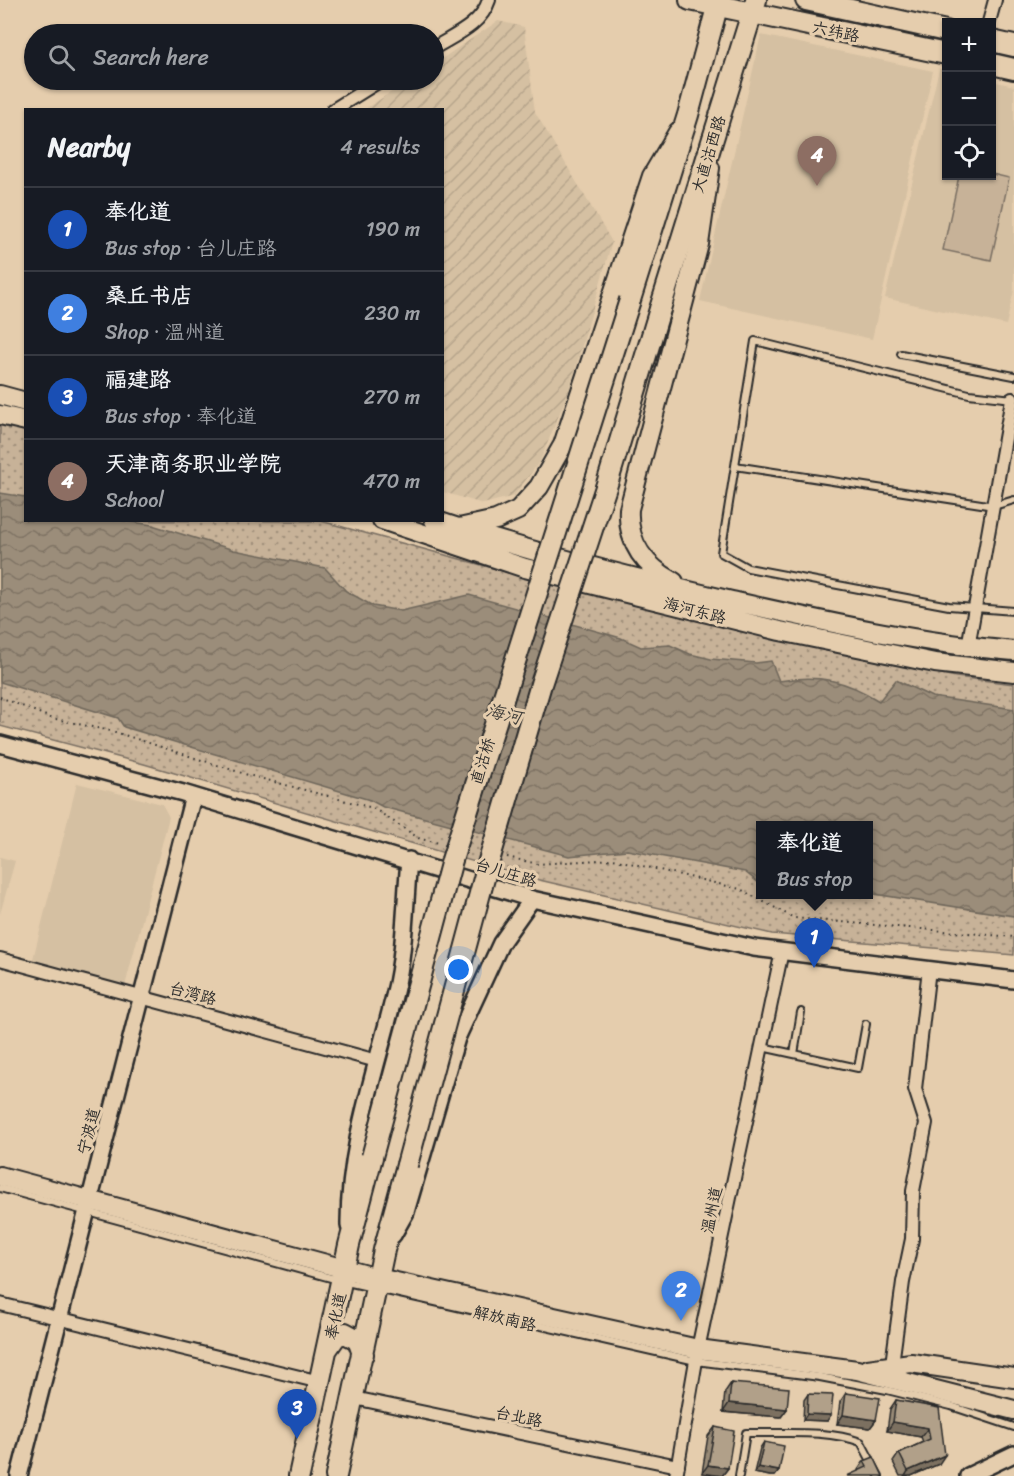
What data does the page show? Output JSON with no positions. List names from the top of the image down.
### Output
{
  "streets": {
    "main road": [
      "六纬路",
      "大直沽西路",
      "海河东路",
      "直沽桥",
      "奉化道",
      "解放南路"
    ],
    "street": [
      "台儿庄路",
      "台湾路",
      "宁波道",
      "温州道",
      "台北路"
    ]
  },
  "crossings": [
    ["六纬路", "大直沽西路"],
    ["大直沽西路", "直沽桥"],
    ["直沽桥", "奉化道"],
    ["台儿庄路", "宁波道"],
    ["台儿庄路", "温州道"],
    ["台湾路", "宁波道"],
    ["宁波道", "解放南路"],
    ["温州道", "解放南路"],
    ["温州道", "台北路"],
    ["奉化道", "解放南路"]
  ],
  "water": ["海河"],
  "page": {
    "map_buttons": ["+", "−"],
    "search": "Search here",
    "heading": ["Nearby", "4 results"],
    "pins": [
      "4",
      "1",
      "2",
      "3"
    ],
    "list": [
      {
        "mark": "1",
        "name": "奉化道",
        "note": "Bus stop · 台儿庄路",
        "value": "190 m"
      },
      {
        "mark": "2",
        "name": "桑丘书店",
        "note": "Shop · 温州道",
        "value": "230 m"
      },
      {
        "mark": "3",
        "name": "福建路",
        "note": "Bus stop · 奉化道",
        "value": "270 m"
      },
      {
        "mark": "4",
        "name": "天津商务职业学院",
        "note": "School",
        "value": "470 m"
      }
    ],
    "popup": ["奉化道", "Bus stop"]
  }
}
